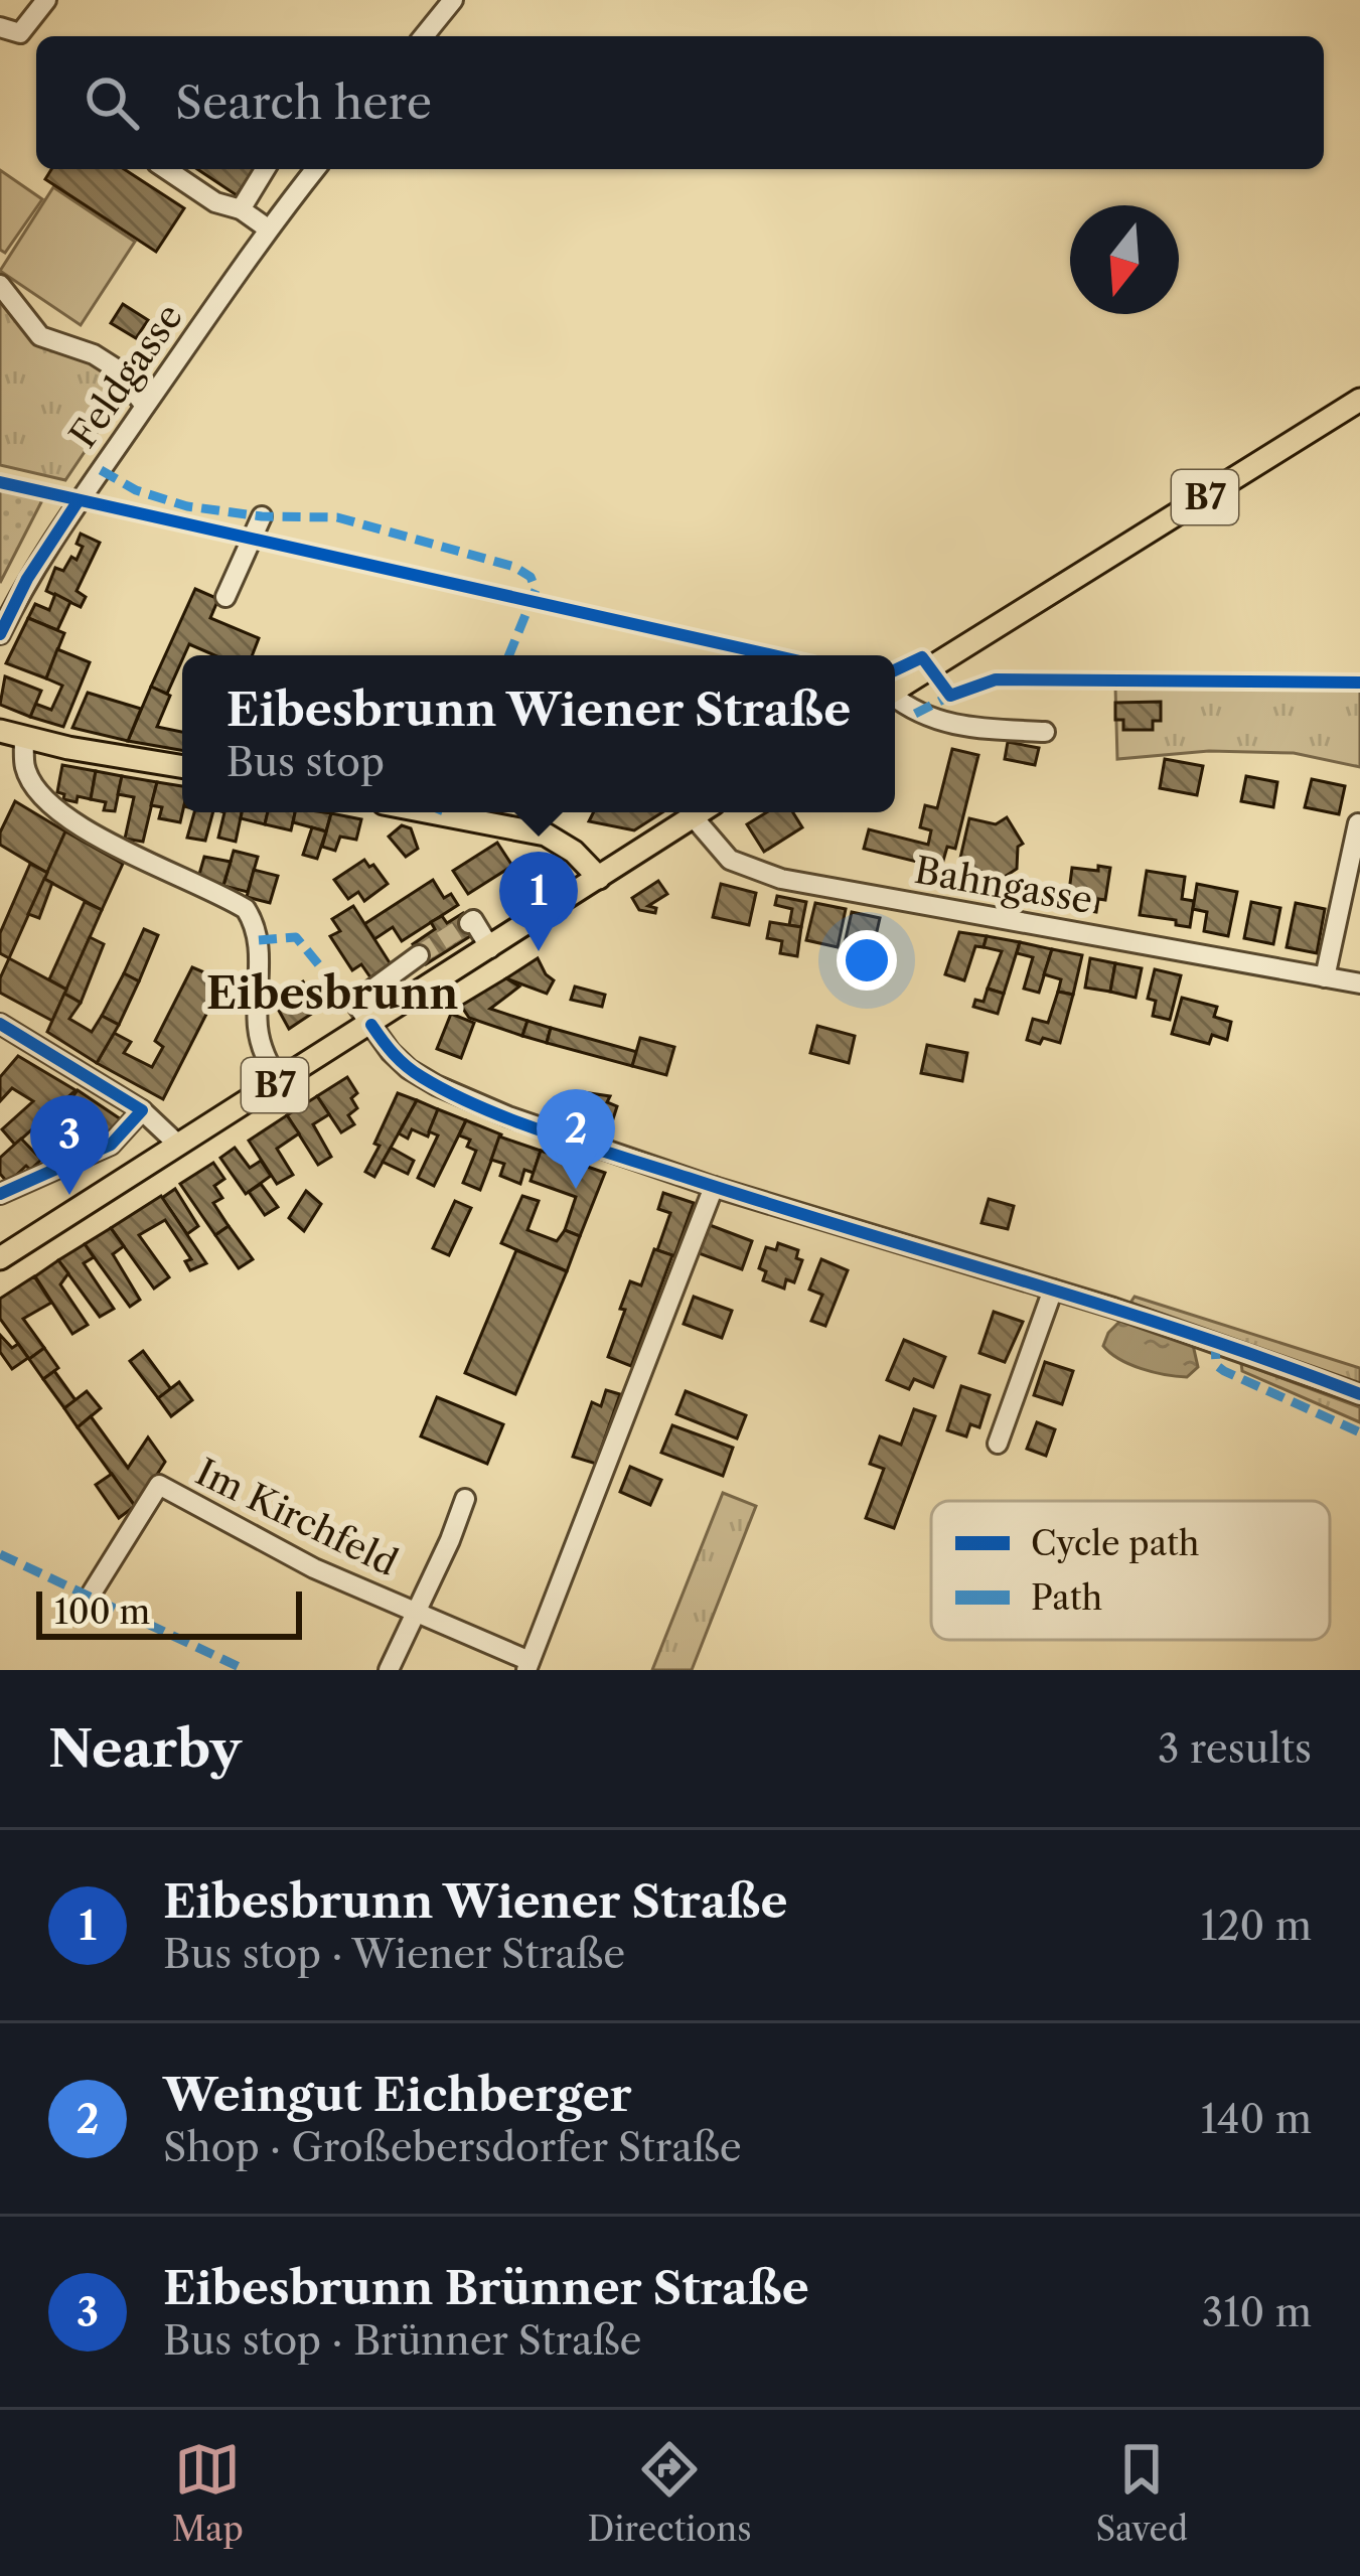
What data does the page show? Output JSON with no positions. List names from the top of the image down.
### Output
{
  "streets": {
    "main road": ["B7"],
    "street": ["Feldgasse", "Bahngasse", "Im Kirchfeld"]
  },
  "crossings": [
    ["B7", "Bahngasse"]
  ],
  "districts": ["Eibesbrunn"],
  "legend": ["Cycle path", "Path"],
  "scale_bar": "100 m",
  "north": "bottom",
  "page": {
    "search": "Search here",
    "popup": ["Eibesbrunn Wiener Straße", "Bus stop"],
    "pins": ["1", "2", "3"],
    "scale": "100 m",
    "heading": ["Nearby", "3 results"],
    "list": [
      {
        "mark": "1",
        "name": "Eibesbrunn Wiener Straße",
        "note": "Bus stop · Wiener Straße",
        "value": "120 m"
      },
      {
        "mark": "2",
        "name": "Weingut Eichberger",
        "note": "Shop · Großebersdorfer Straße",
        "value": "140 m"
      },
      {
        "mark": "3",
        "name": "Eibesbrunn Brünner Straße",
        "note": "Bus stop · Brünner Straße",
        "value": "310 m"
      }
    ],
    "nav": ["Map", "Directions", "Saved"]
  }
}
